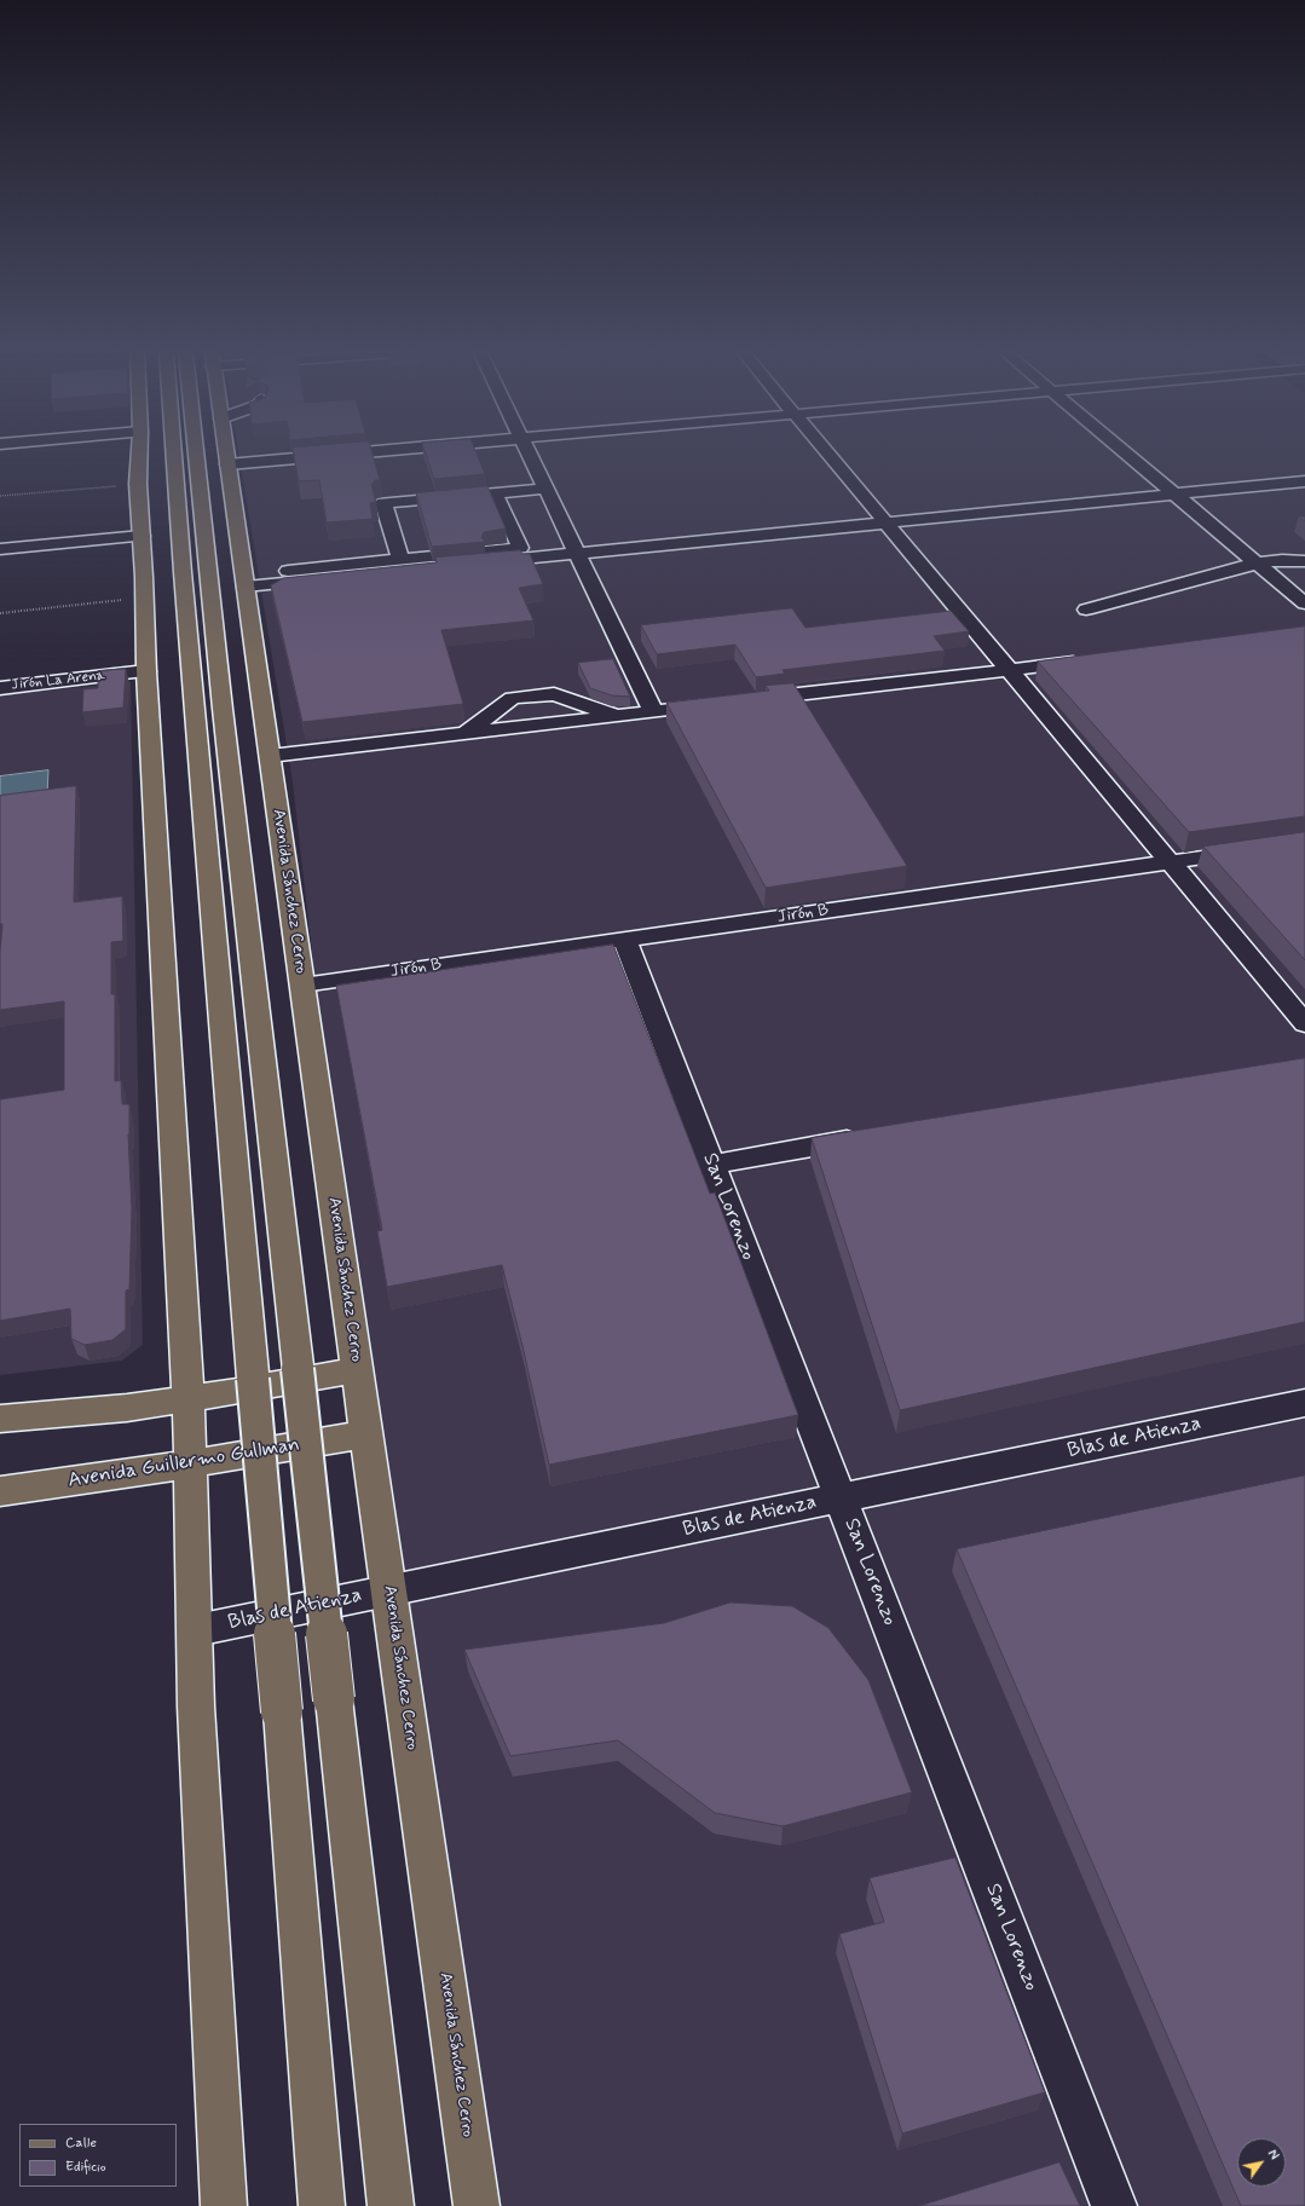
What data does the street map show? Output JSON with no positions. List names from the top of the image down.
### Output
{
  "streets": {
    "main road": ["Avenida Sánchez Cerro", "Avenida Guillermo Gullman"],
    "street": [
      "Jirón La Arena",
      "Jirón B",
      "San Lorenzo",
      "Blas de Atienza"
    ]
  },
  "crossings": [
    ["Avenida Sánchez Cerro", "Jirón B"],
    ["Avenida Sánchez Cerro", "Blas de Atienza"],
    ["Avenida Sánchez Cerro", "Avenida Guillermo Gullman"],
    ["Jirón B", "San Lorenzo"],
    ["San Lorenzo", "Blas de Atienza"]
  ],
  "legend": ["Calle", "Edificio"],
  "north": "top right"
}
